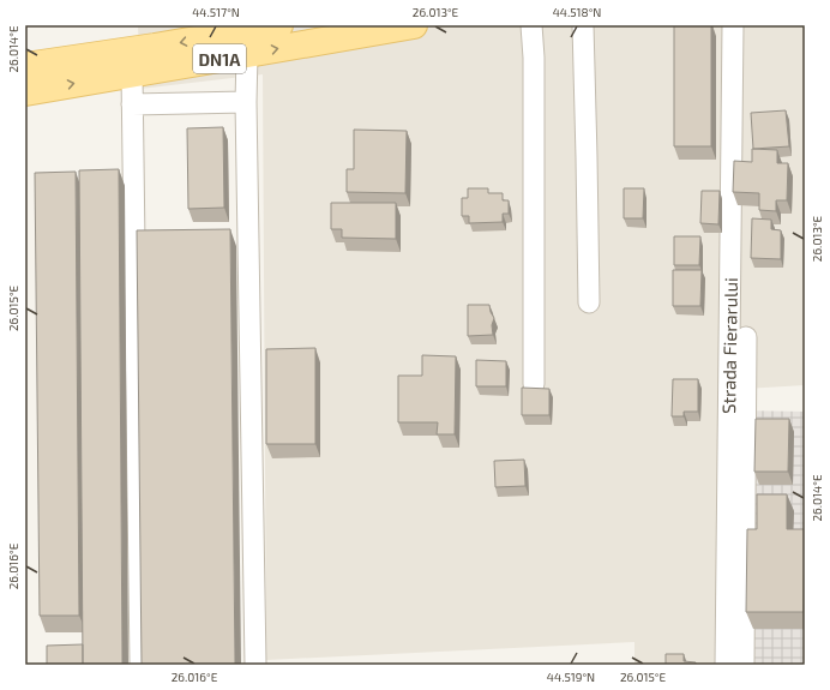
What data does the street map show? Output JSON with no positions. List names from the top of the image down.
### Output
{
  "streets": {
    "main road": ["DN1A"],
    "street": ["Strada Fierarului"]
  },
  "coordinates": [
    "44.517°N",
    "26.013°E",
    "44.518°N",
    "26.014°E",
    "26.015°E",
    "26.016°E",
    "44.519°N"
  ]
}
